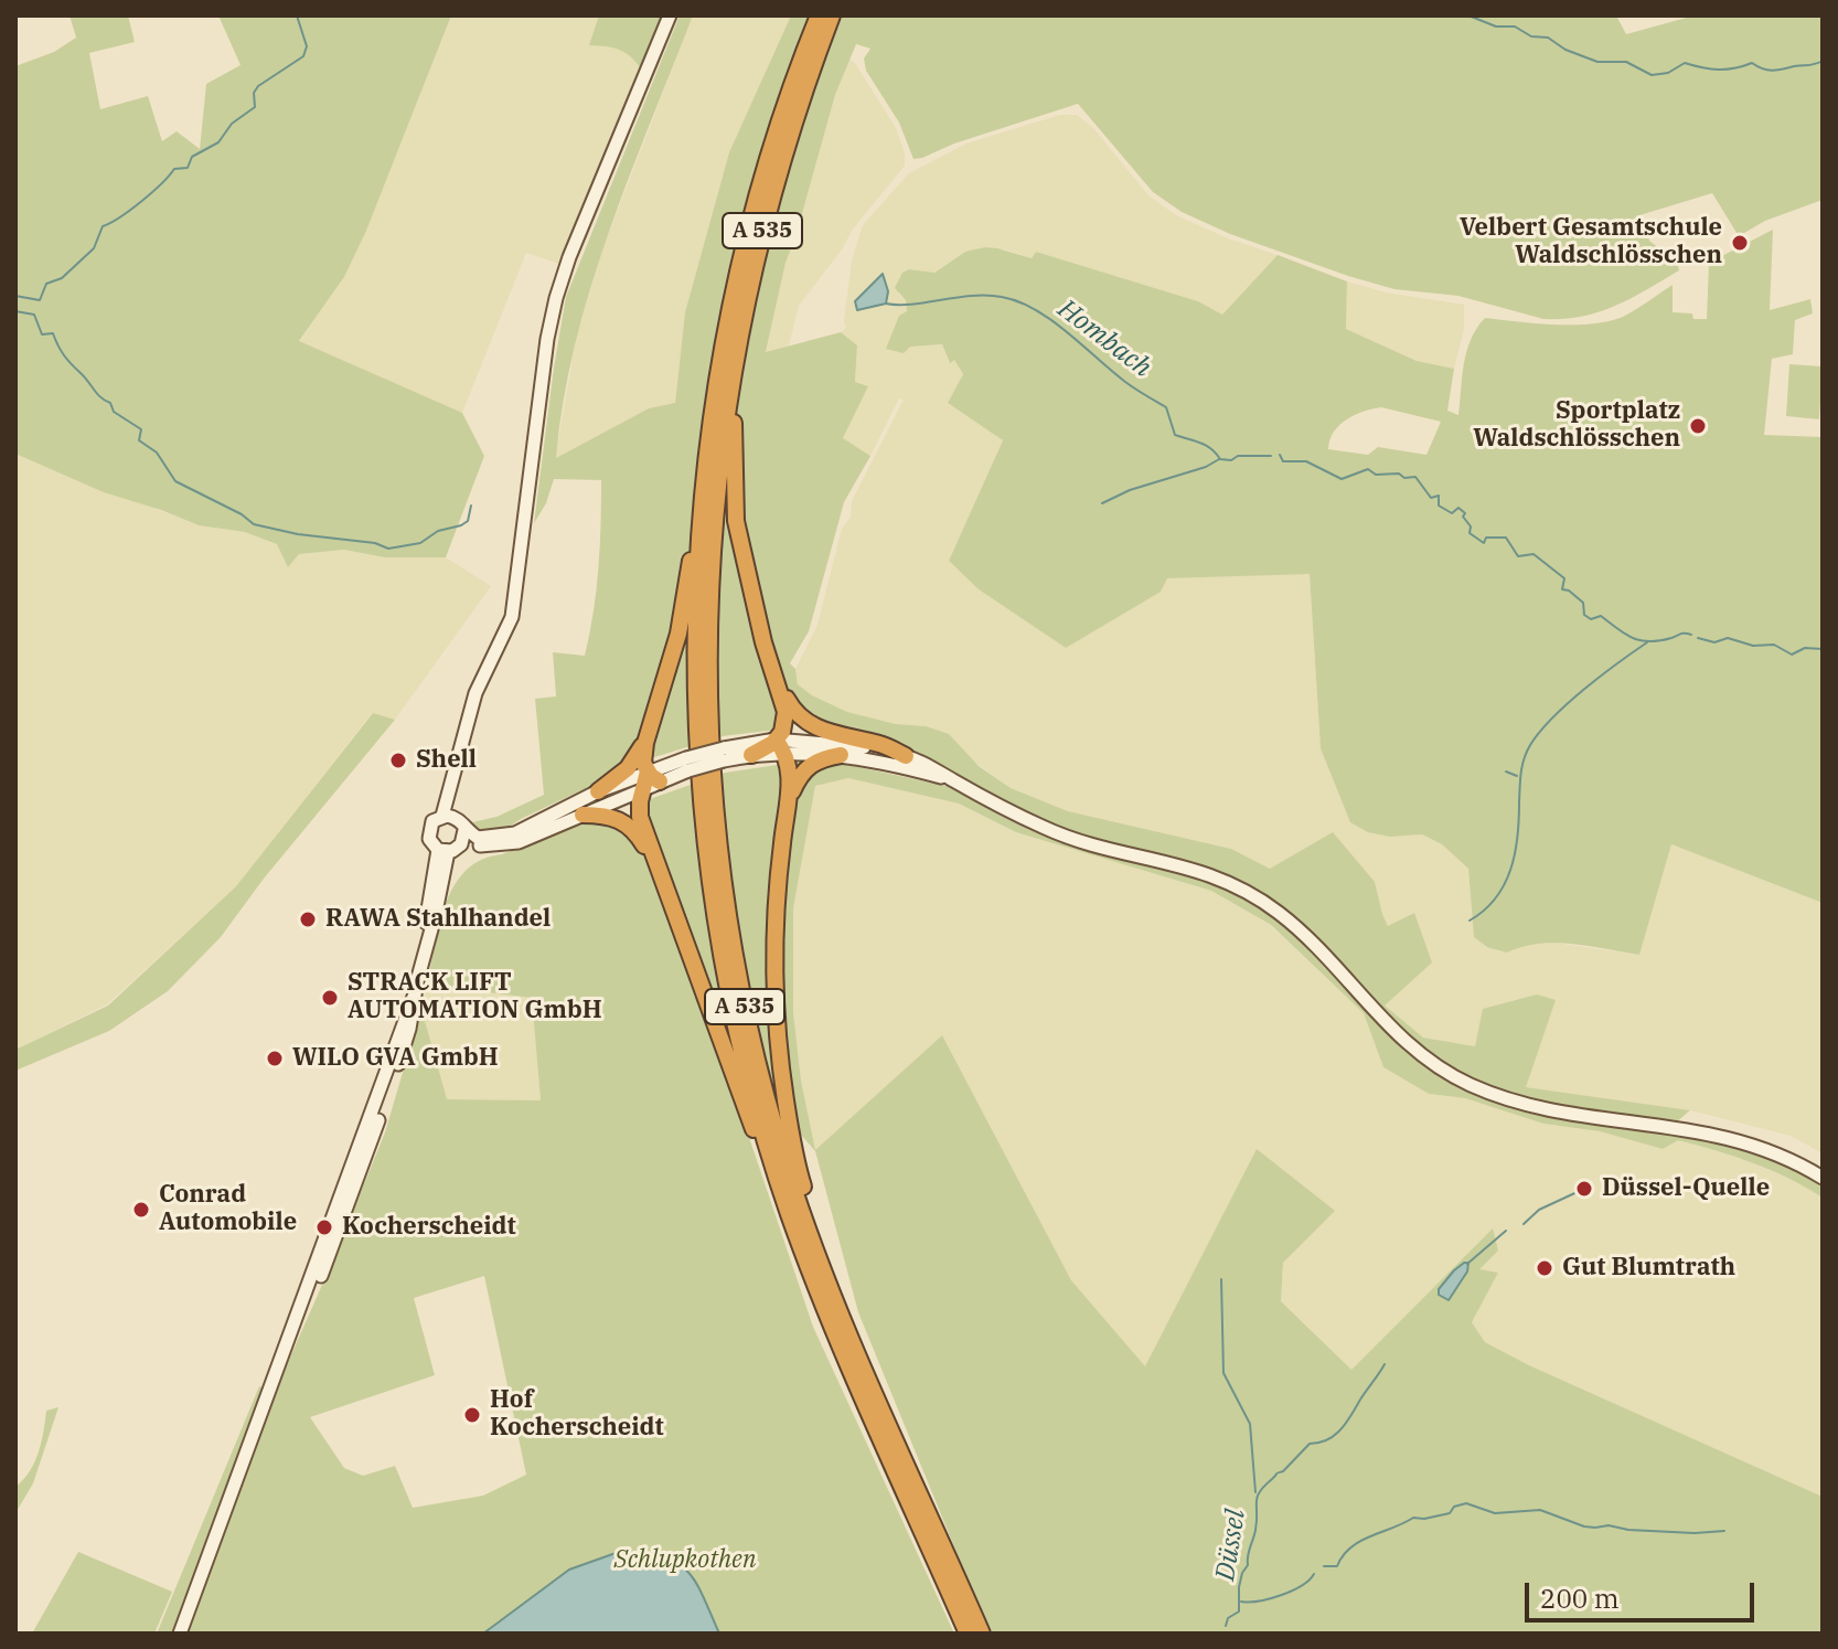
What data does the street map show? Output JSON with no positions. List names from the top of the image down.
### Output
{
  "streets": {
    "highway": ["A 535"]
  },
  "water": ["Hombach", "Düssel"],
  "parks": ["Schlupkothen"],
  "places": [
    "Velbert Gesamtschule Waldschlösschen",
    "Sportplatz Waldschlösschen",
    "Shell",
    "RAWA Stahlhandel",
    "STRACK LIFT AUTOMATION GmbH",
    "WILO GVA GmbH",
    "Düssel-Quelle",
    "Conrad Automobile",
    "Kocherscheidt",
    "Gut Blumtrath",
    "Hof Kocherscheidt"
  ],
  "scale_bar": "200 m"
}
